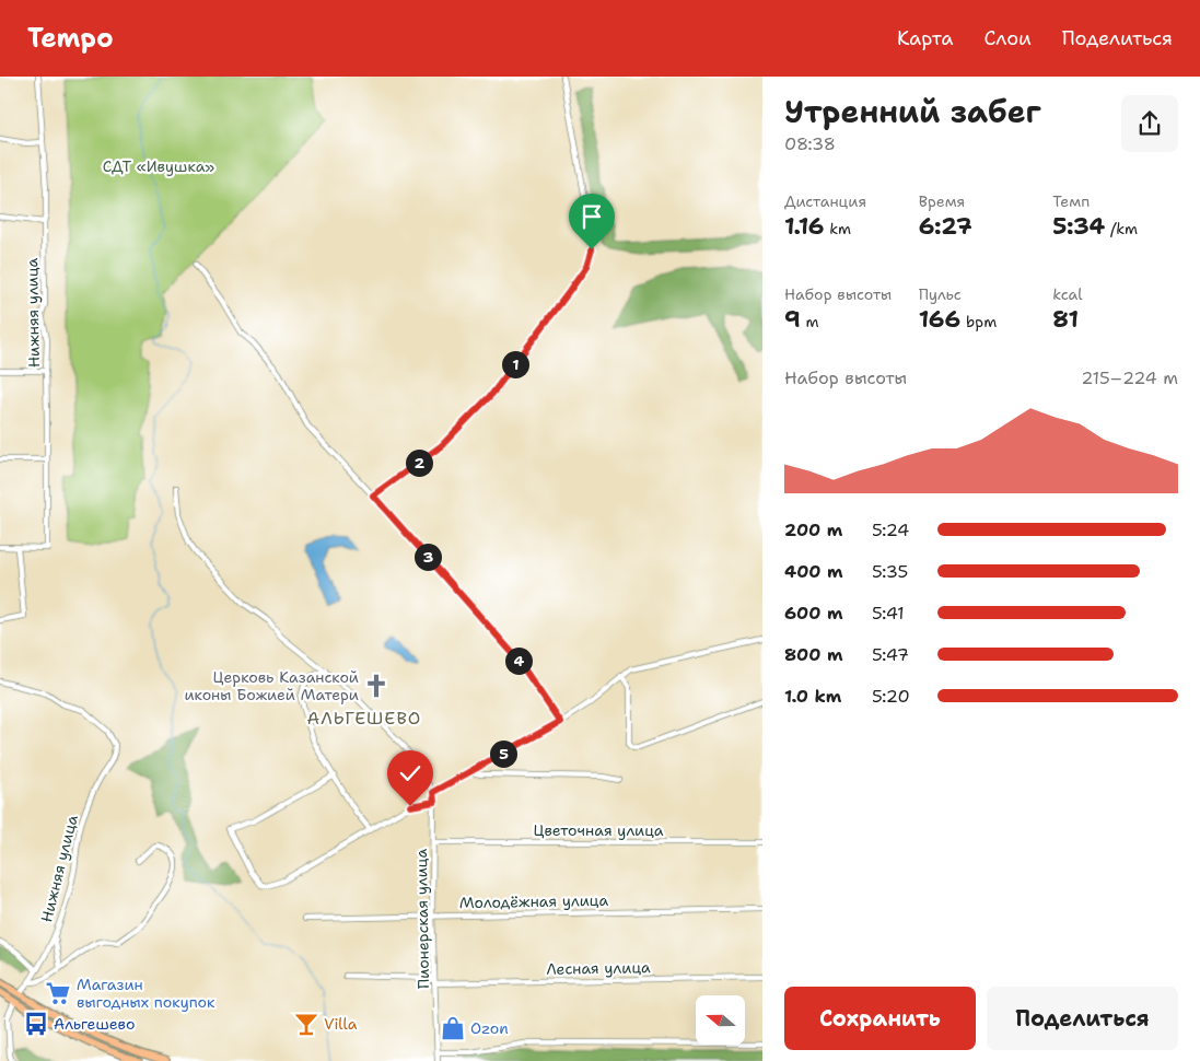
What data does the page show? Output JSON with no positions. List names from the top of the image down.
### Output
{
  "streets": {
    "street": [
      "Нижняя улица",
      "Цветочная улица",
      "Молодёжная улица",
      "Пионерская улица",
      "Лесная улица"
    ]
  },
  "crossings": [
    ["Цветочная улица", "Пионерская улица"],
    ["Молодёжная улица", "Пионерская улица"],
    ["Пионерская улица", "Лесная улица"]
  ],
  "districts": ["АЛЬГЕШЕВО"],
  "parks": ["СДТ «Ивушка»"],
  "places": {
    "church": ["Церковь Казанской иконы Божией Матери"],
    "supermarket": ["Магазин выгодных покупок"],
    "bus stop": ["Альгешево"],
    "bar": ["Villa"],
    "shop": ["Ozon"]
  },
  "north": "left",
  "page": {
    "header": "Tempo",
    "nav": ["Карта", "Слои", "Поделиться"],
    "heading": ["Утренний забег", "08:38"],
    "stats": [
      ["Дистанция", "1.16 km"],
      ["Время", "6:27"],
      ["Темп", "5:34 /km"],
      ["Набор высоты", "9 m"],
      ["Пульс", "166 bpm"],
      ["kcal", "81"]
    ],
    "pins": [
      "1",
      "2",
      "3",
      "4",
      "5"
    ],
    "chart": ["Набор высоты", "215–224 m"],
    "list": [
      {
        "name": "200 m",
        "note": "5:24"
      },
      {
        "name": "400 m",
        "note": "5:35"
      },
      {
        "name": "600 m",
        "note": "5:41"
      },
      {
        "name": "800 m",
        "note": "5:47"
      },
      {
        "name": "1.0 km",
        "note": "5:20"
      }
    ],
    "buttons": ["Сохранить", "Поделиться"]
  }
}
